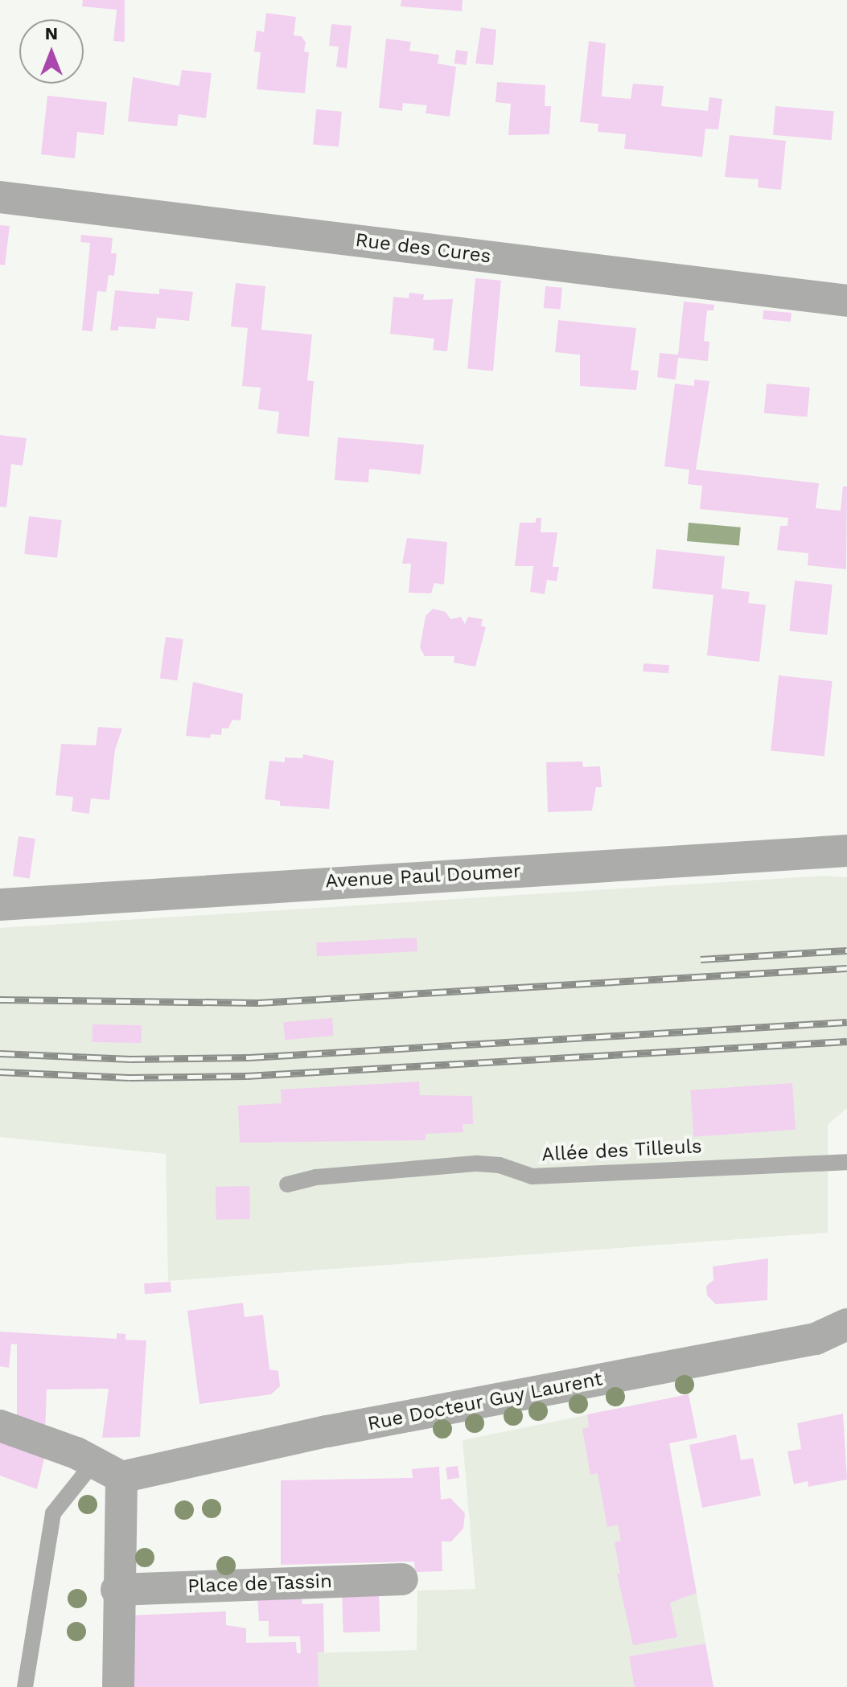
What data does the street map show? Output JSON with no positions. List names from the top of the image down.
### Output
{
  "streets": {
    "street": [
      "Rue des Cures",
      "Avenue Paul Doumer",
      "Rue Docteur Guy Laurent",
      "Place de Tassin"
    ],
    "lane": ["Allée des Tilleuls"]
  },
  "north": "top"
}
